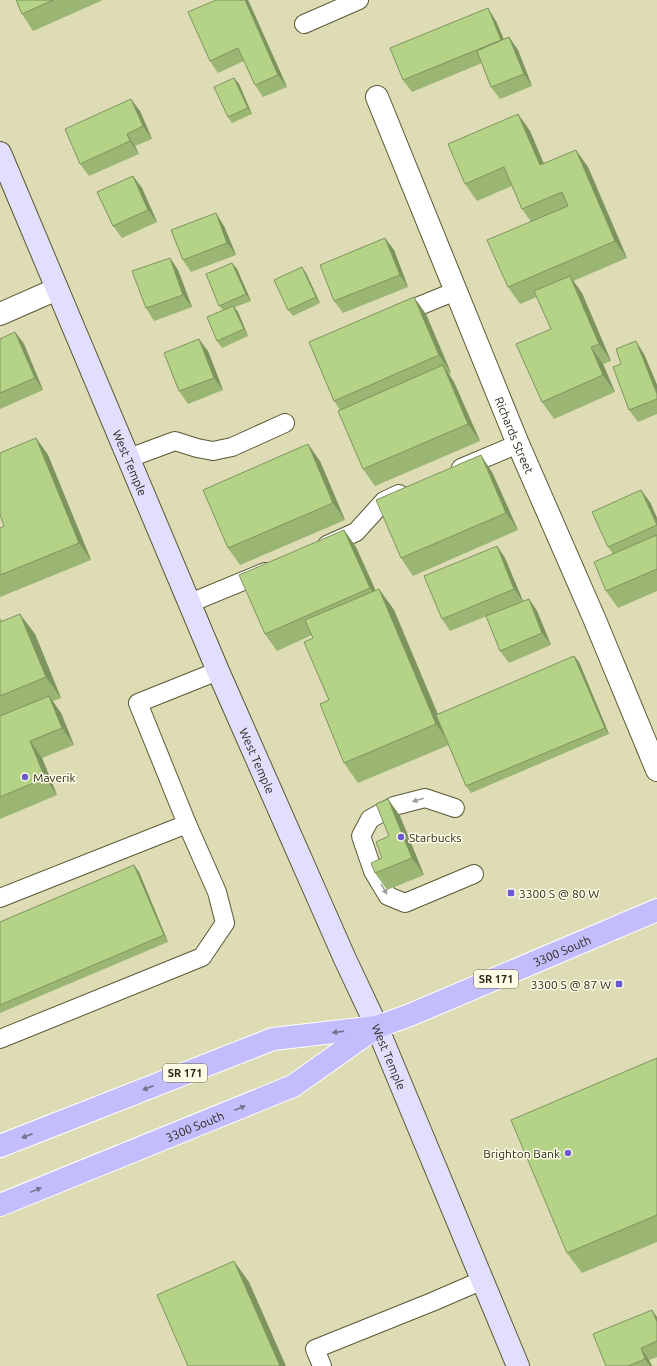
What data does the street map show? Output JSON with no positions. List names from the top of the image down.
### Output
{
  "streets": {
    "main road": ["3300 South", "SR 171"],
    "street": ["Richards Street", "West Temple"]
  },
  "crossings": [
    ["West Temple", "3300 South"]
  ],
  "places": {
    "other": ["Maverik", "Starbucks", "Brighton Bank"],
    "transit": ["3300 S @ 80 W", "3300 S @ 87 W"]
  }
}
